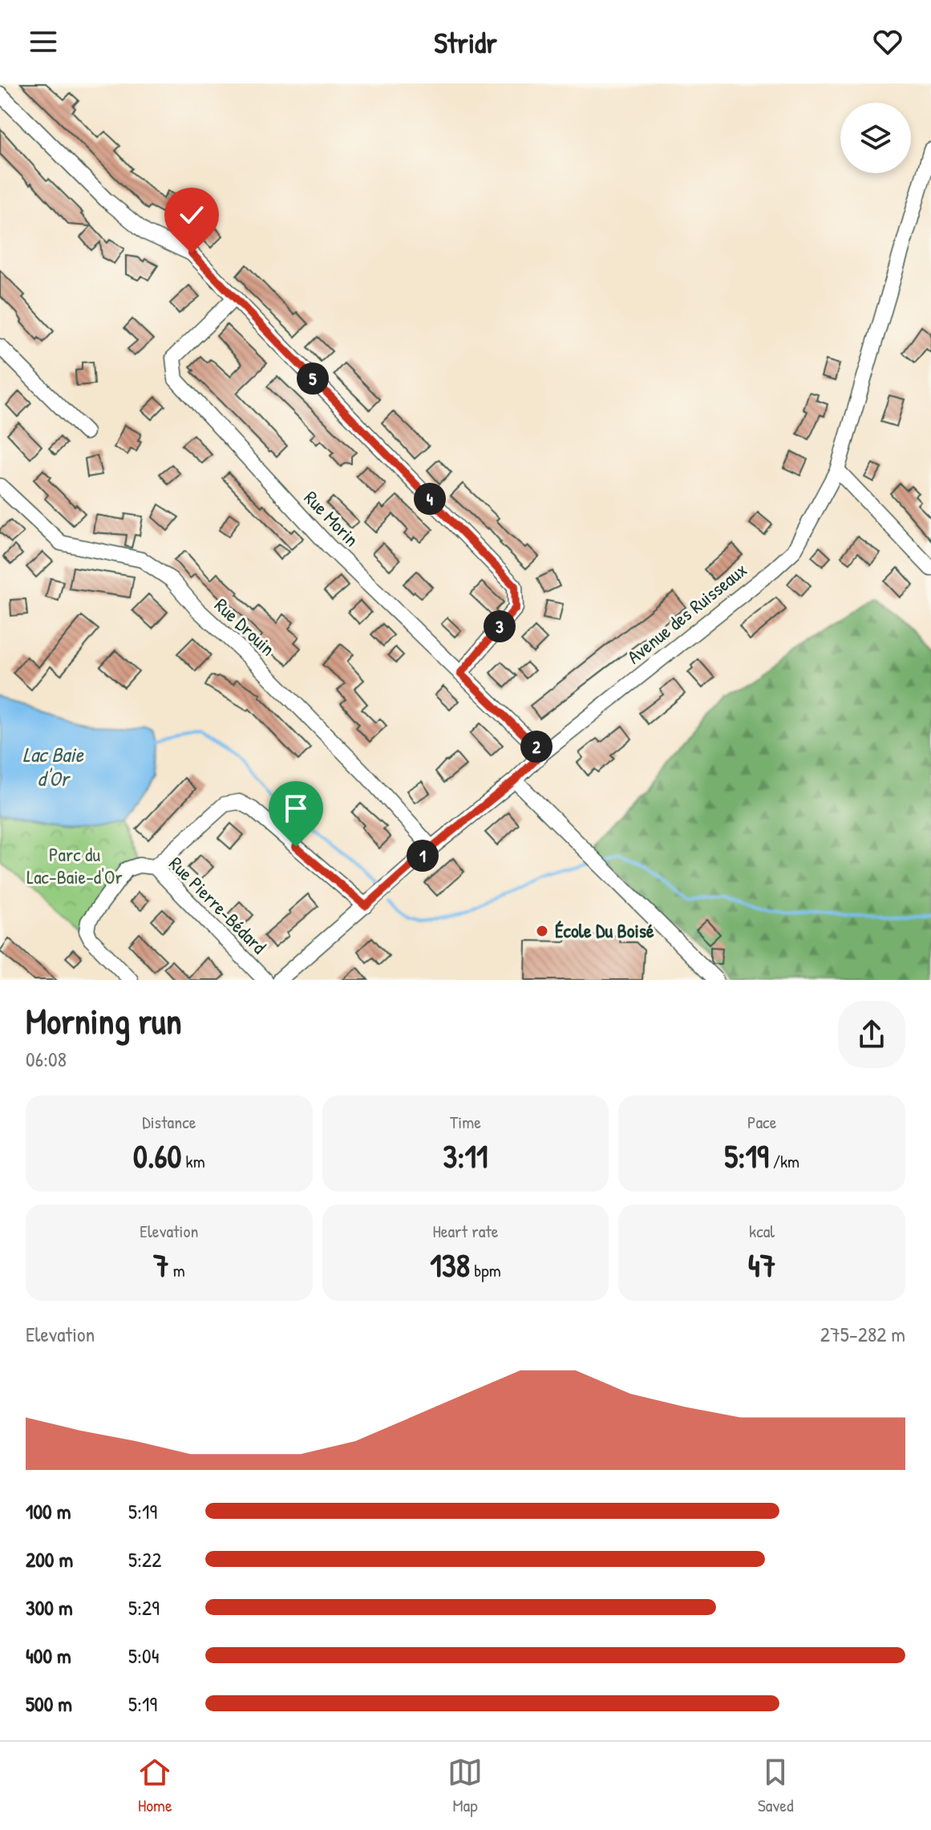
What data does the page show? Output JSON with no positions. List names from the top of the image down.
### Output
{
  "streets": {
    "street": [
      "Rue Morin",
      "Avenue des Ruisseaux",
      "Rue Drouin",
      "Rue Pierre-Bédard"
    ]
  },
  "crossings": [
    ["Rue Morin", "Avenue des Ruisseaux"],
    ["Avenue des Ruisseaux", "Rue Drouin"]
  ],
  "water": ["Lac Baie d'Or"],
  "parks": ["Parc du Lac-Baie-d'Or"],
  "places": ["École Du Boisé"],
  "page": {
    "header": "Stridr",
    "pins": [
      "5",
      "4",
      "3",
      "2",
      "1"
    ],
    "heading": ["Morning run", "06:08"],
    "stats": [
      ["Distance", "0.60 km"],
      ["Time", "3:11"],
      ["Pace", "5:19 /km"],
      ["Elevation", "7 m"],
      ["Heart rate", "138 bpm"],
      ["kcal", "47"]
    ],
    "chart": ["Elevation", "275–282 m"],
    "list": [
      {
        "name": "100 m",
        "note": "5:19"
      },
      {
        "name": "200 m",
        "note": "5:22"
      },
      {
        "name": "300 m",
        "note": "5:29"
      },
      {
        "name": "400 m",
        "note": "5:04"
      },
      {
        "name": "500 m",
        "note": "5:19"
      }
    ],
    "tabs": ["Home", "Map", "Saved"]
  }
}
